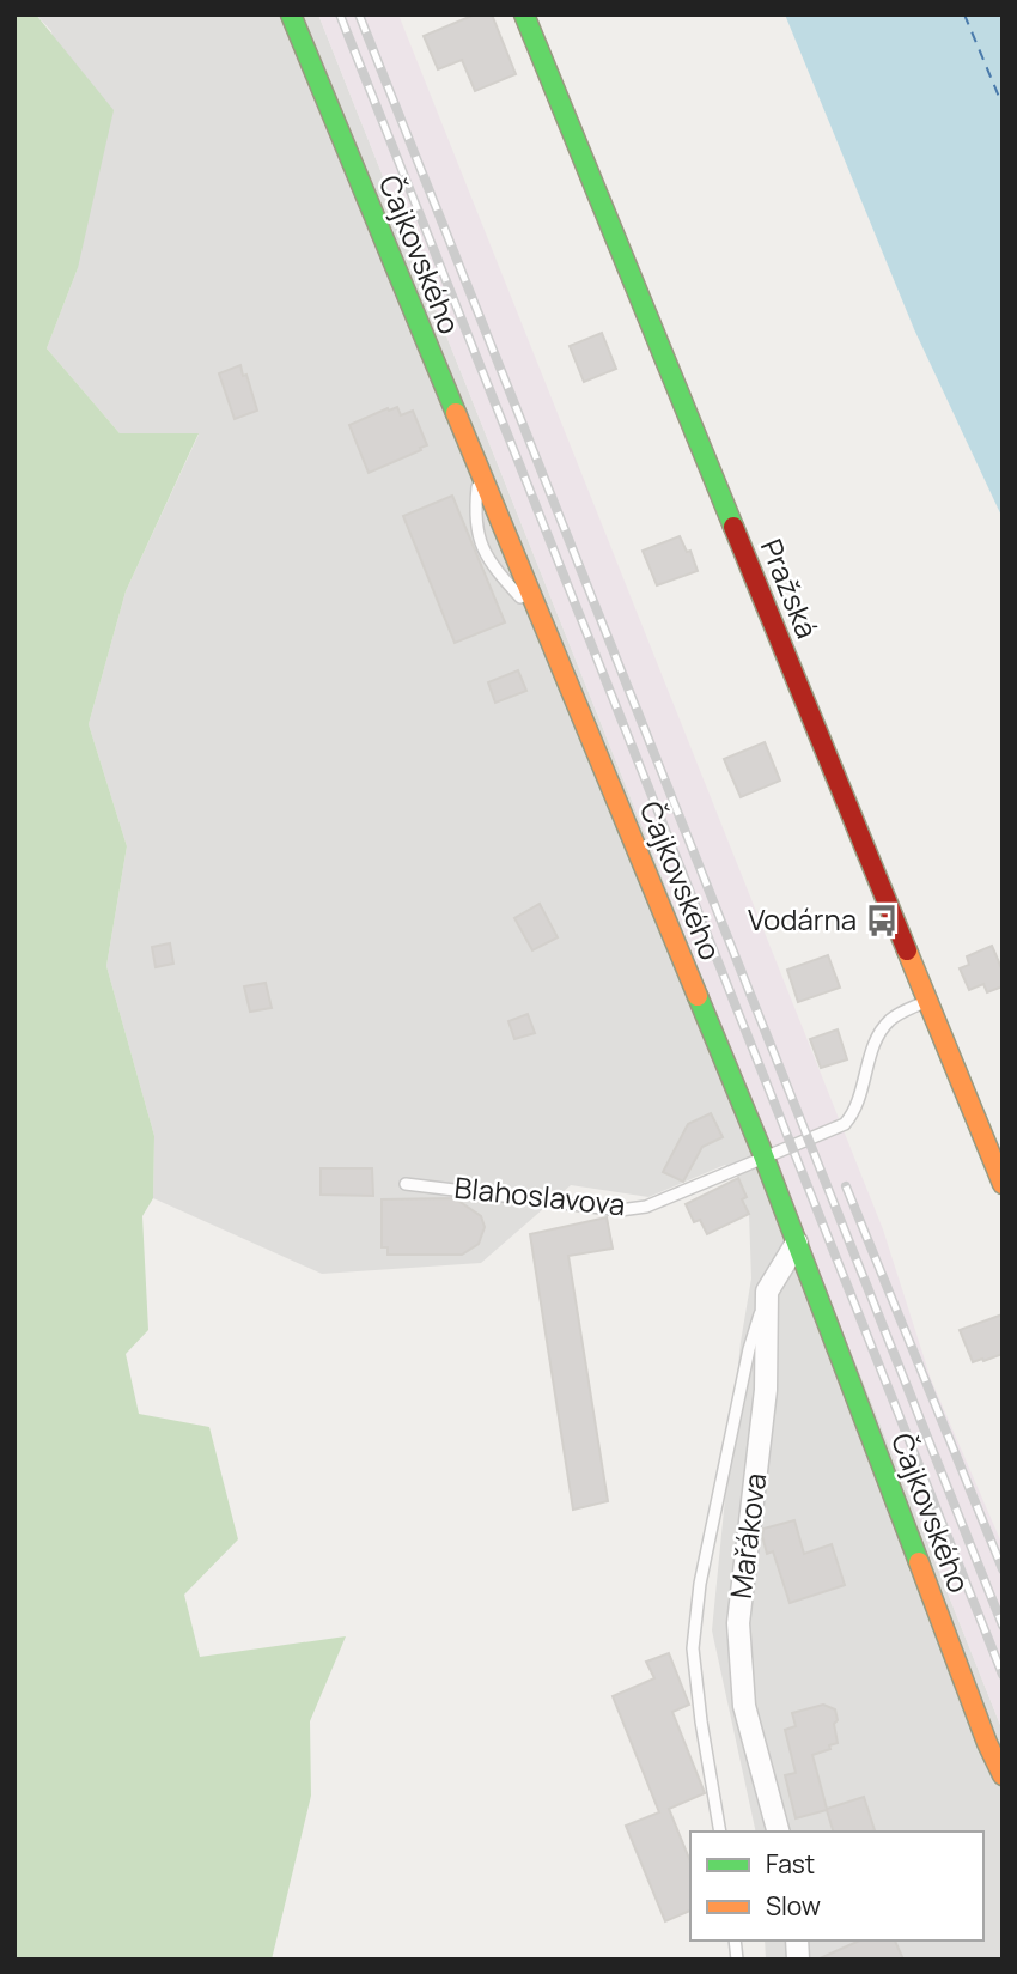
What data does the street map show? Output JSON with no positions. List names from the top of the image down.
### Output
{
  "streets": {
    "street": ["Čajkovského", "Pražská", "Mařákova"],
    "lane": ["Blahoslavova"]
  },
  "crossings": [
    ["Čajkovského", "Blahoslavova"],
    ["Pražská", "Blahoslavova"]
  ],
  "places": {
    "bus stop": ["Vodárna"]
  },
  "legend": ["Fast", "Slow"]
}
